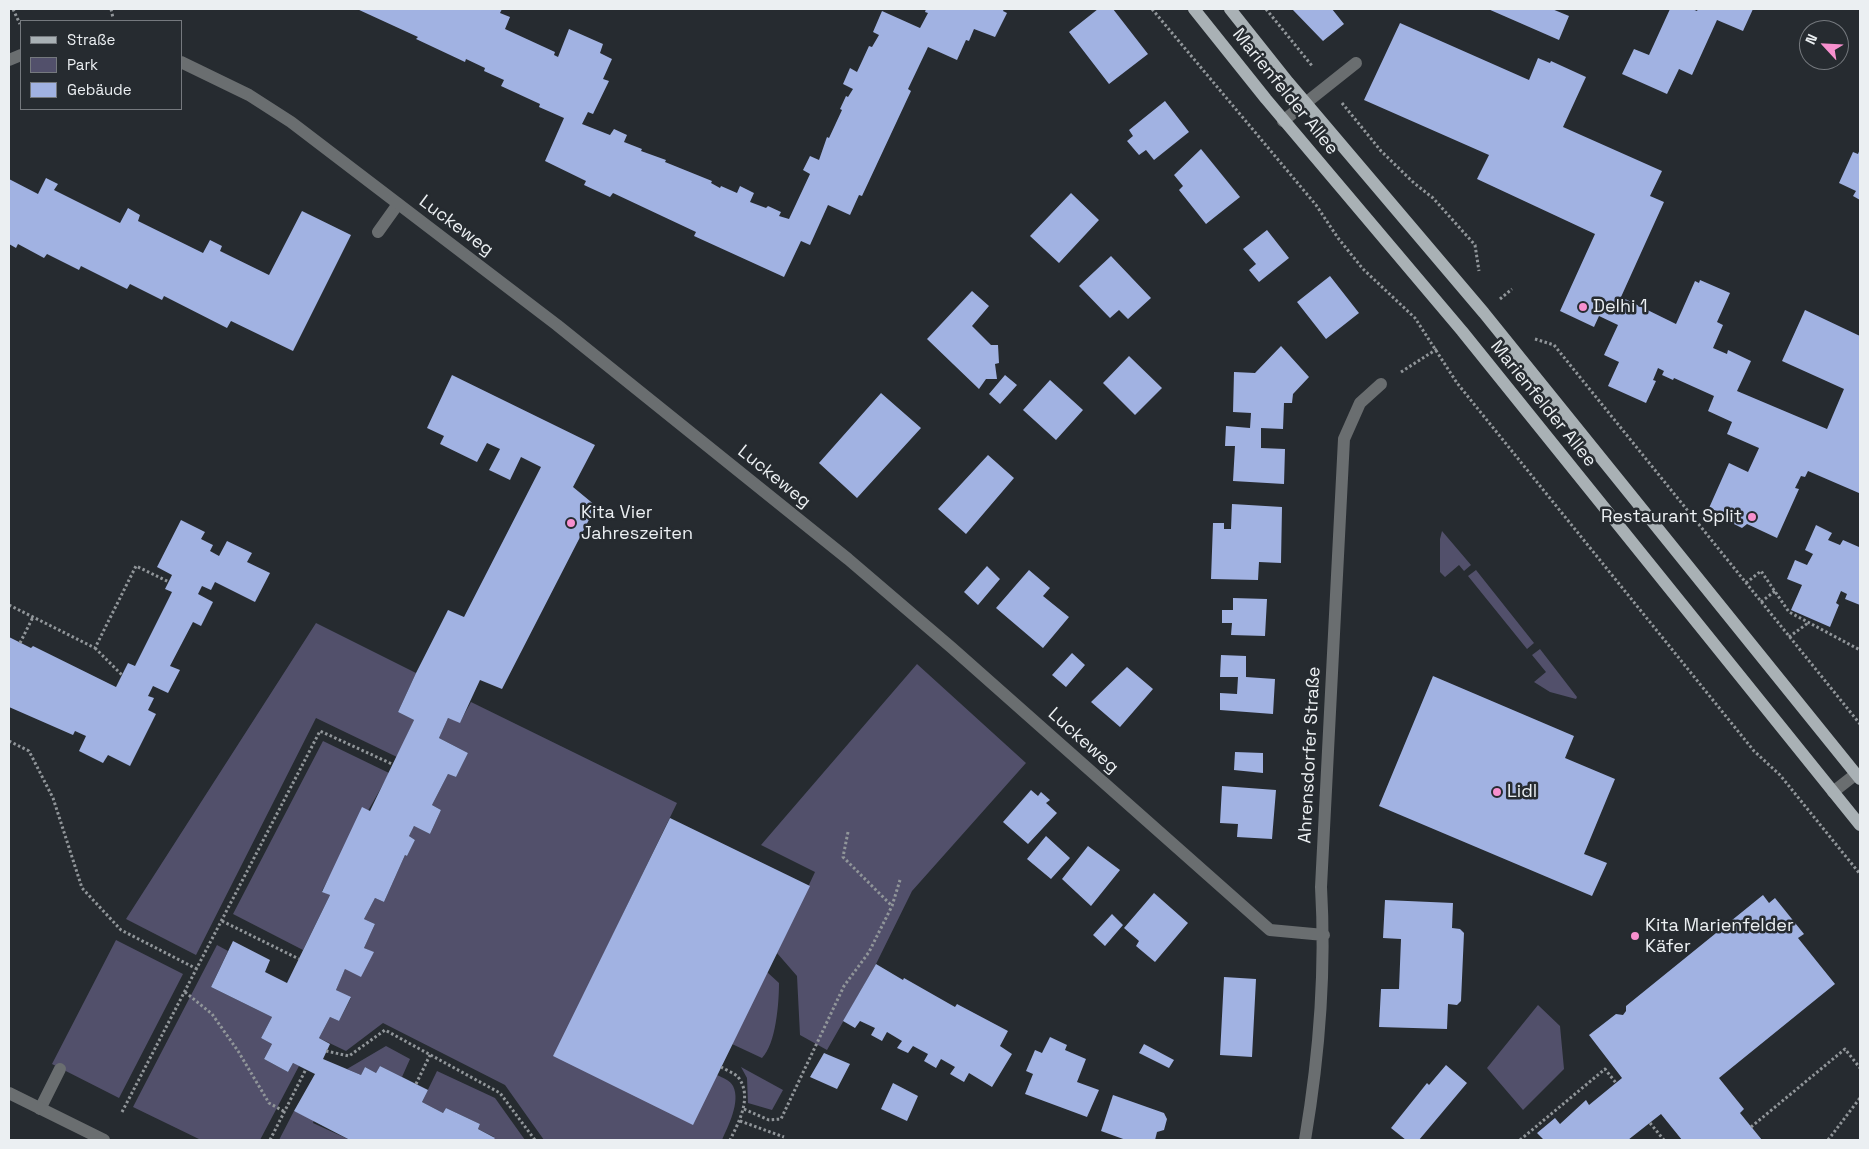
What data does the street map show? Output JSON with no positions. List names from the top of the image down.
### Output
{
  "streets": {
    "main road": ["Marienfelder Allee"],
    "street": ["Luckeweg", "Ahrensdorfer Straße"]
  },
  "crossings": [
    ["Luckeweg", "Ahrensdorfer Straße"]
  ],
  "places": [
    "Delhi 1",
    "Restaurant Split",
    "Kita Vier Jahreszeiten",
    "Lidl",
    "Kita Marienfelder Käfer"
  ],
  "legend": ["Straße", "Park", "Gebäude"],
  "north": "top left"
}
